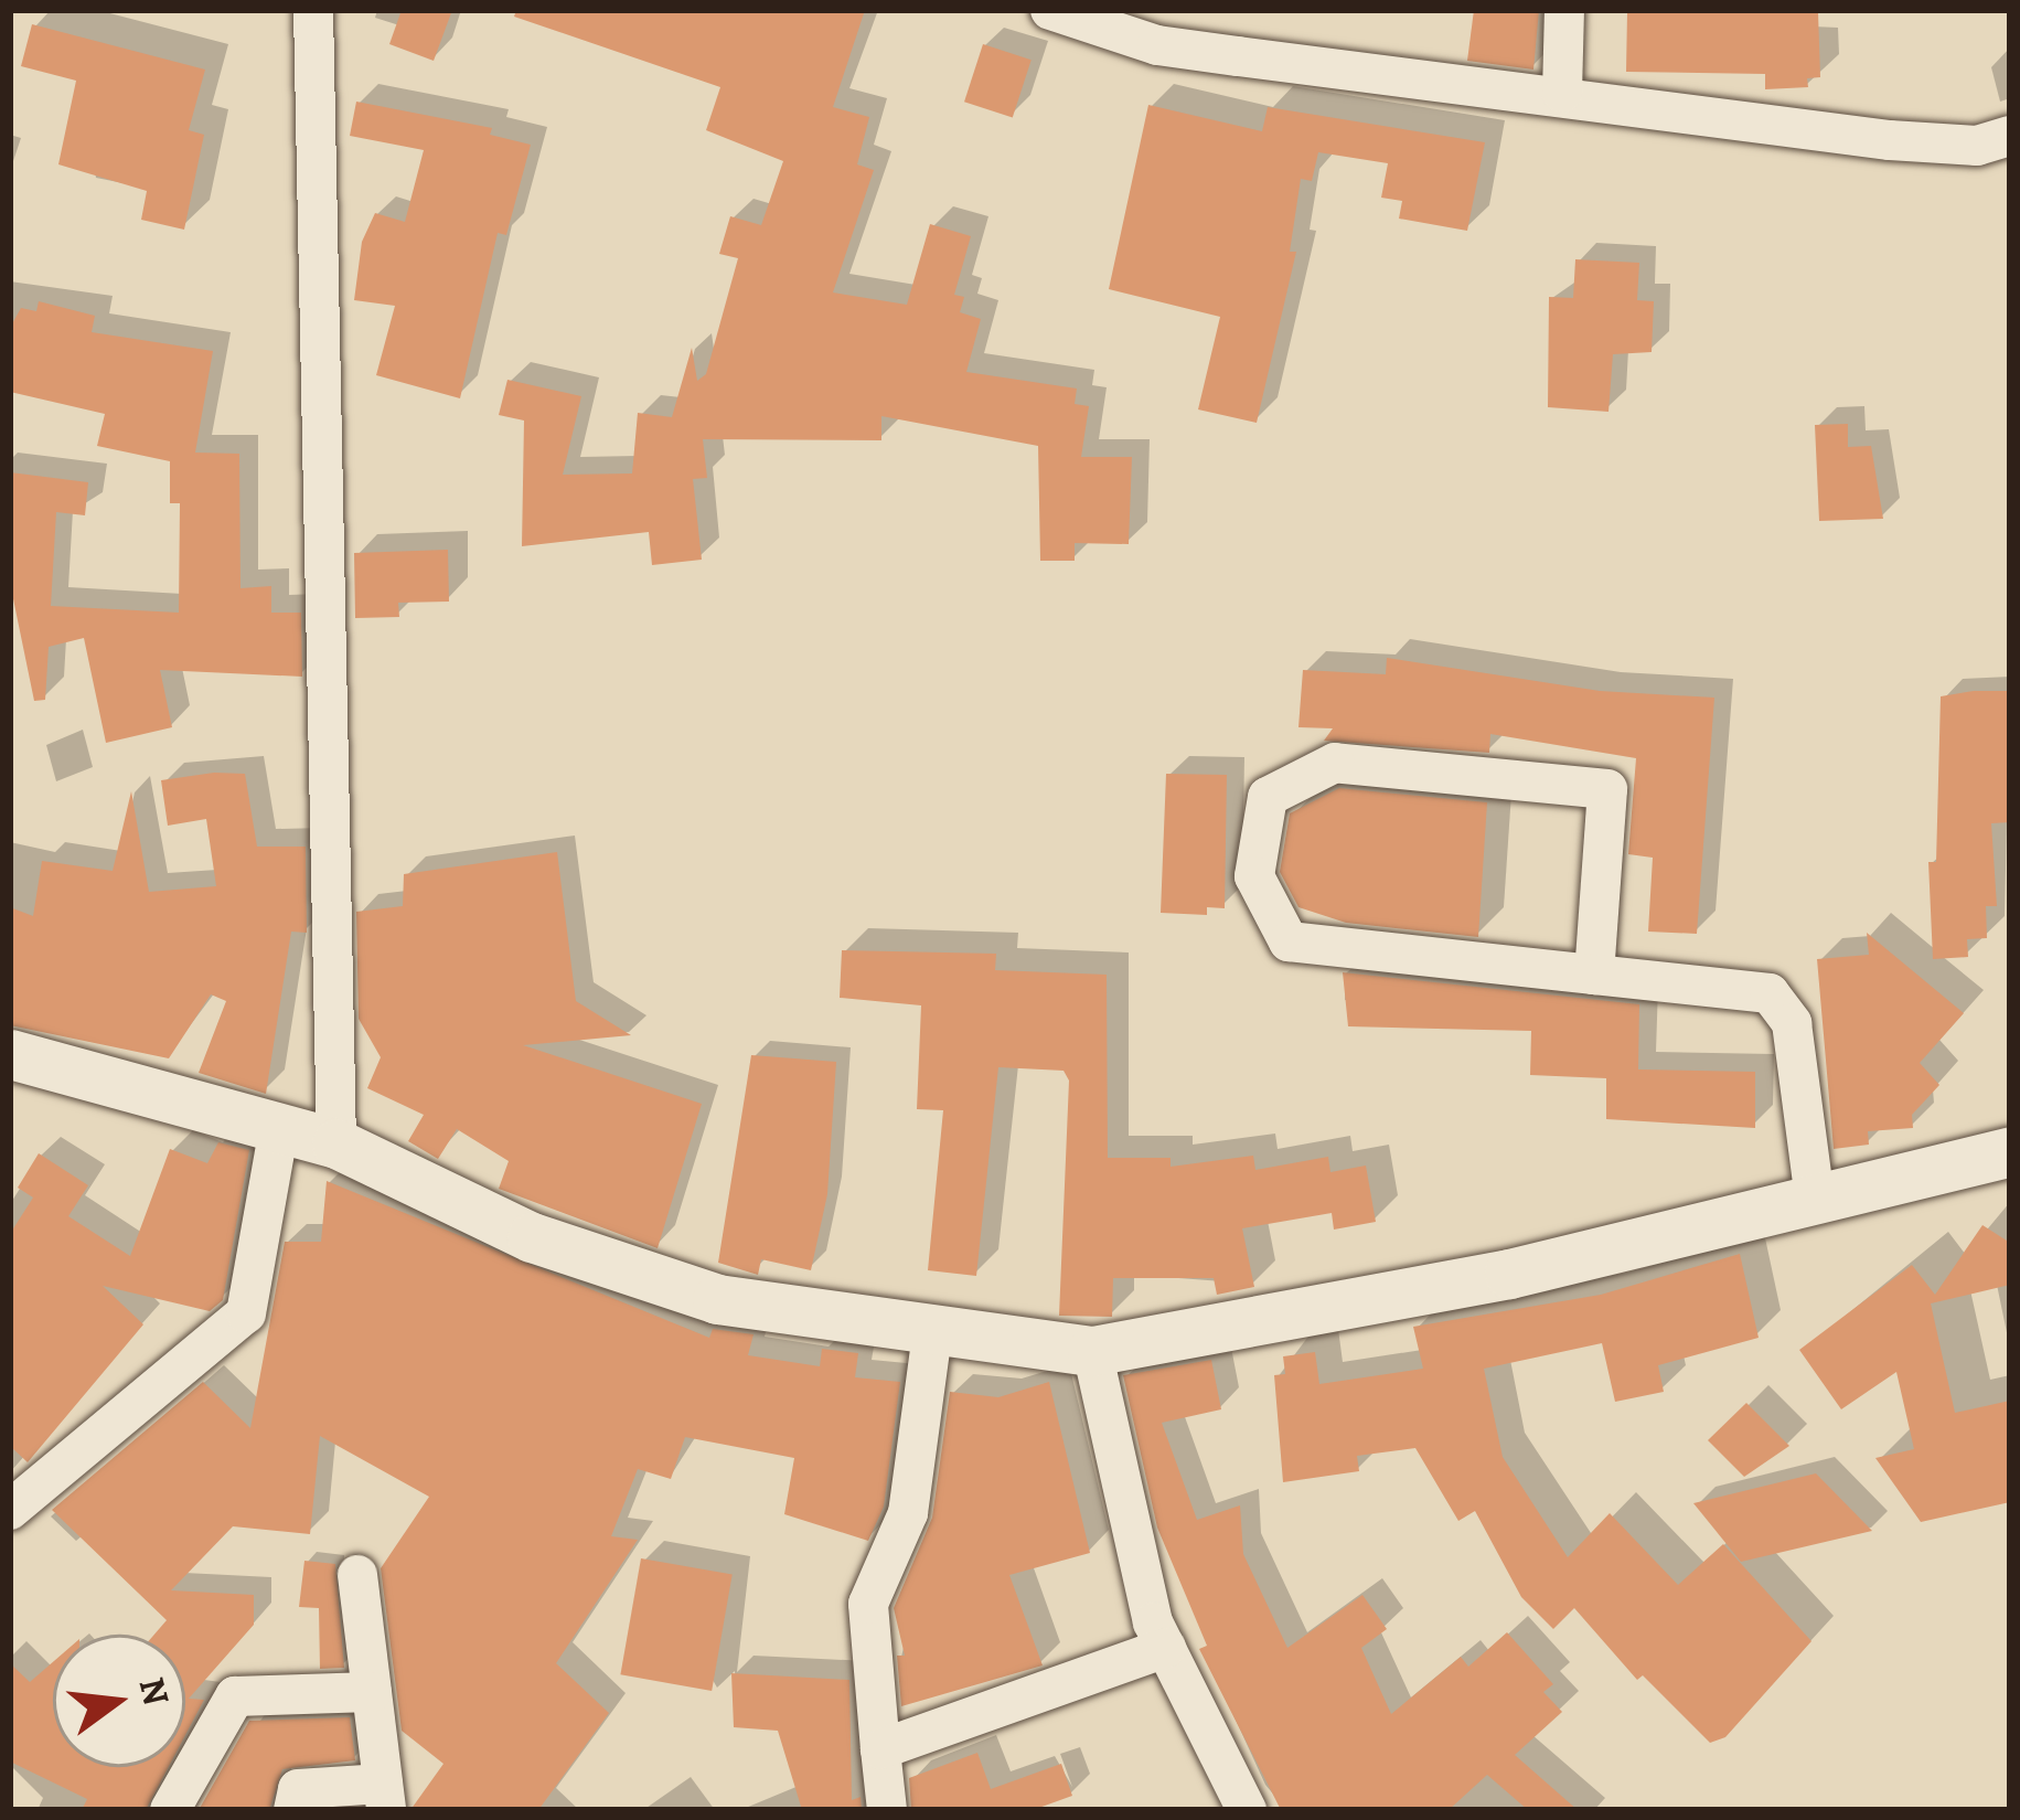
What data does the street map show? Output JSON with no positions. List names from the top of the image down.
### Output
{
  "north": "right"
}
